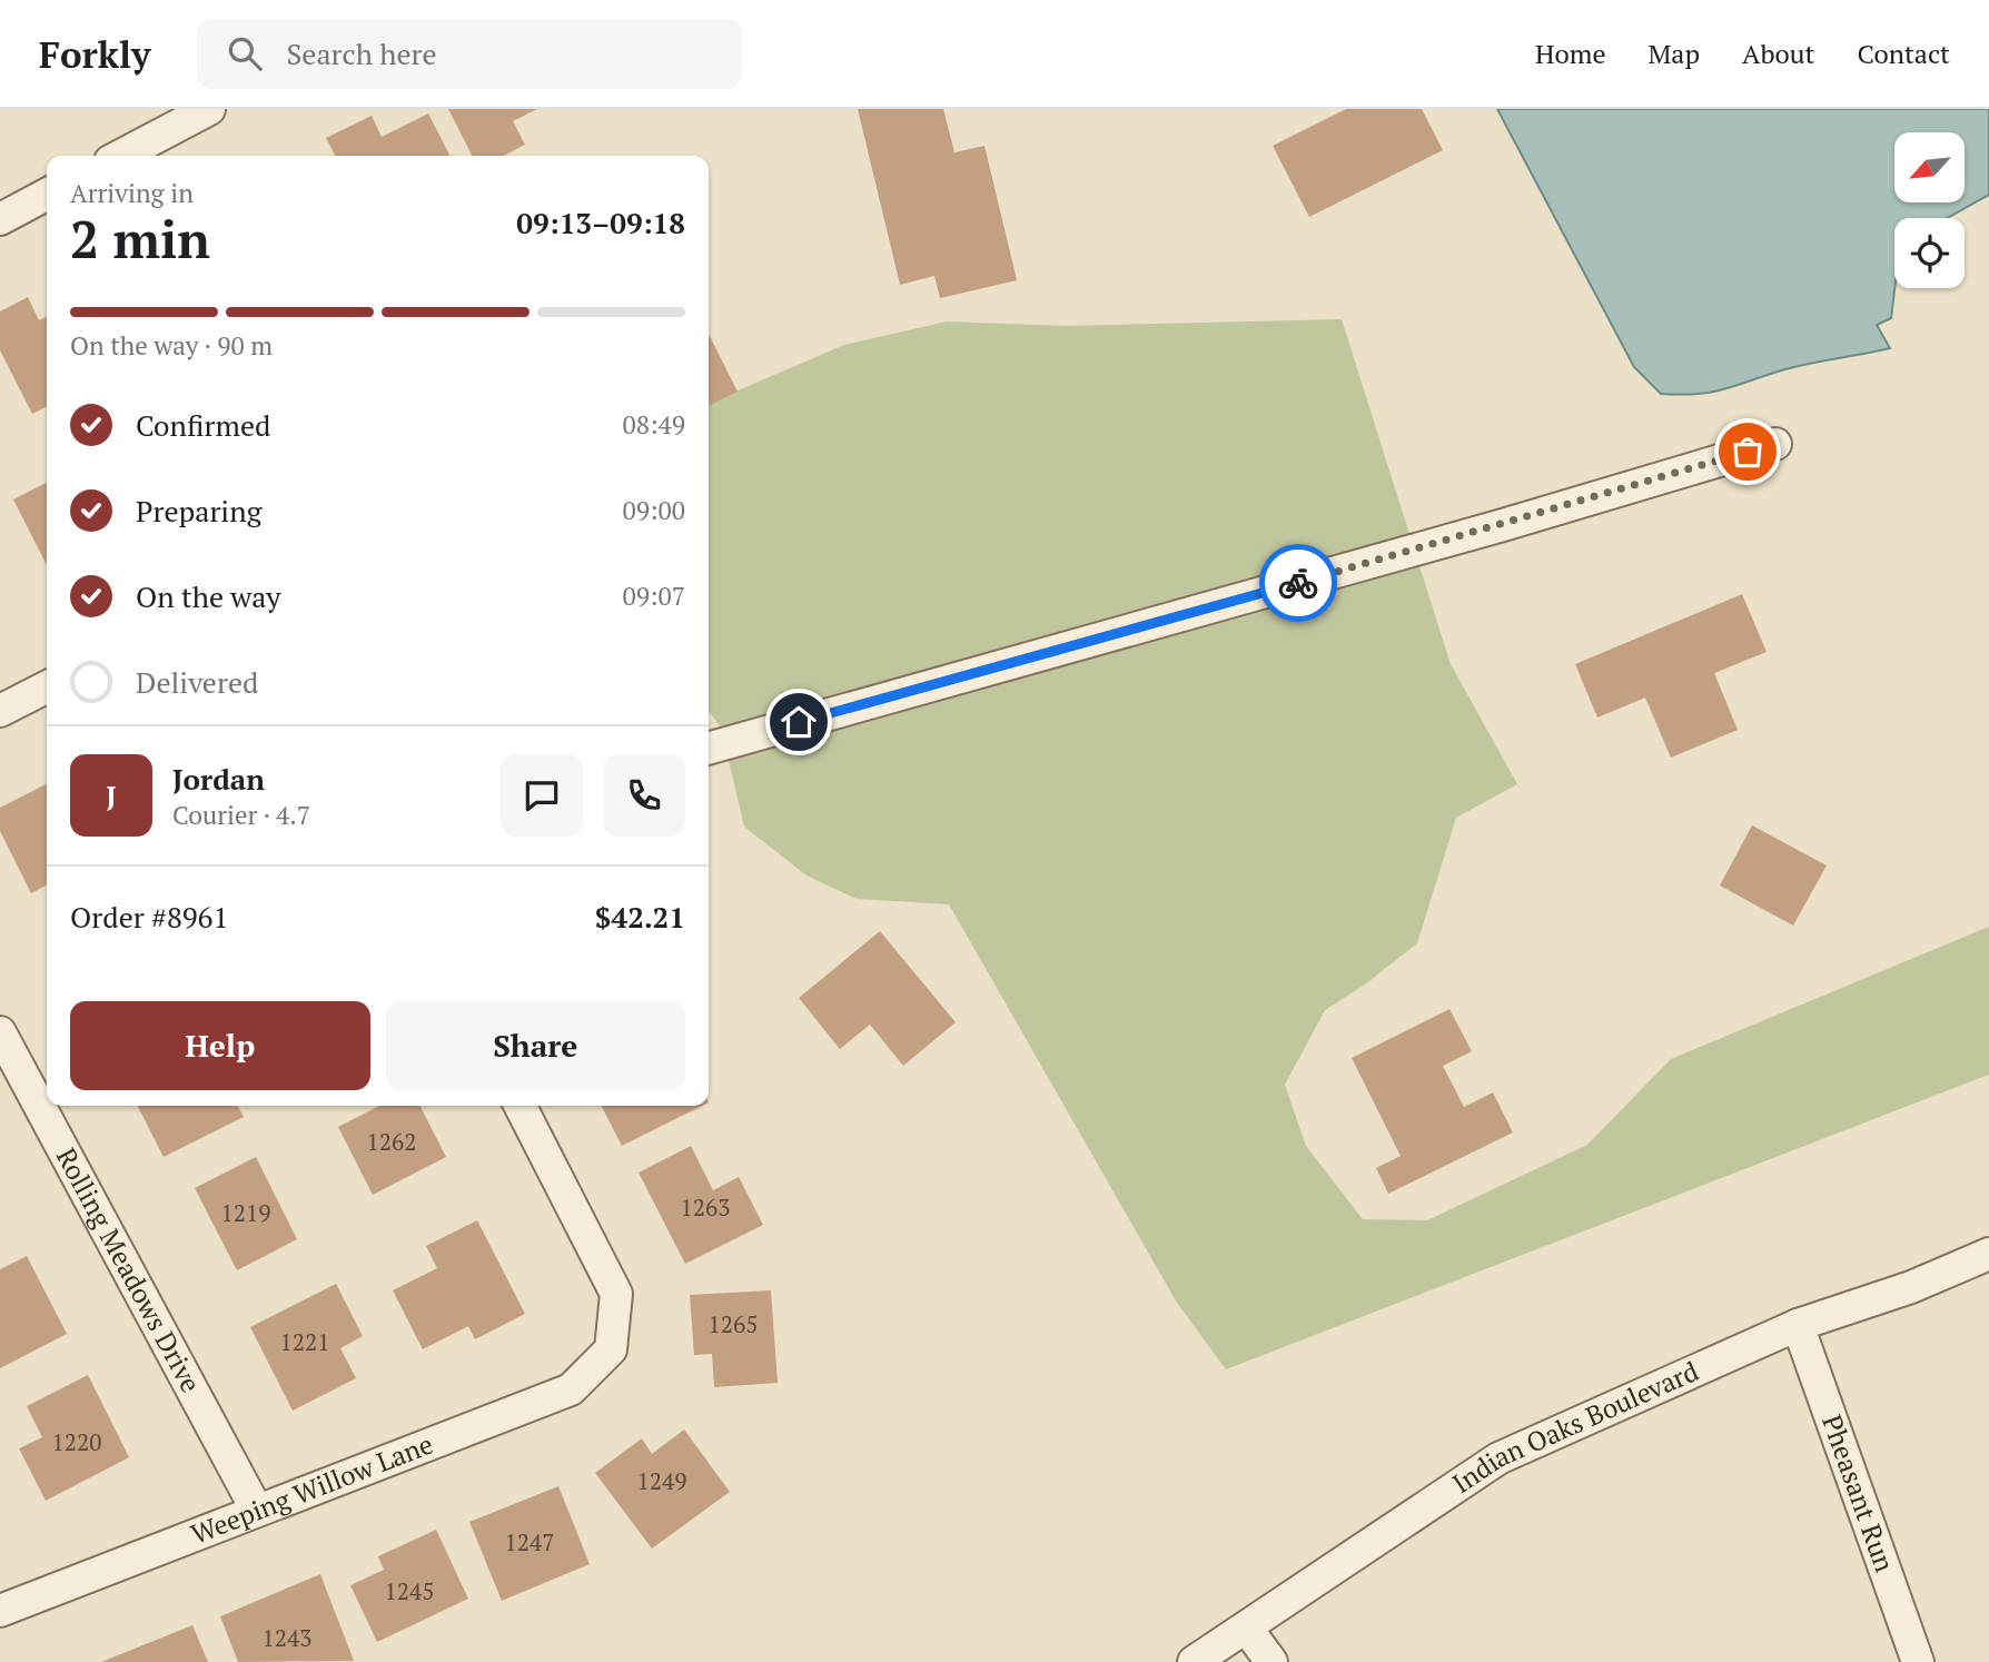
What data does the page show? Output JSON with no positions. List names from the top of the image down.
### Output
{
  "streets": {
    "street": [
      "Rolling Meadows Drive",
      "Indian Oaks Boulevard",
      "Weeping Willow Lane",
      "Pheasant Run"
    ]
  },
  "crossings": [
    ["Rolling Meadows Drive", "Weeping Willow Lane"],
    ["Indian Oaks Boulevard", "Pheasant Run"]
  ],
  "house_numbers": [
    "1262",
    "1263",
    "1219",
    "1265",
    "1221",
    "1220",
    "1249",
    "1247",
    "1245",
    "1243"
  ],
  "north": "bottom left",
  "page": {
    "header": "Forkly",
    "search": "Search here",
    "nav": [
      "Home",
      "Map",
      "About",
      "Contact"
    ],
    "heading": ["2 min", "Arriving in", "09:13–09:18"],
    "panel": [
      "Jordan",
      "Courier · 4.7",
      "Order #8961",
      "$42.21"
    ],
    "bar": "On the way · 90 m",
    "list": [
      ["Confirmed", "08:49"],
      ["Preparing", "09:00"],
      ["On the way", "09:07"],
      "Delivered"
    ],
    "round": "J",
    "buttons": ["Help", "Share"]
  }
}
